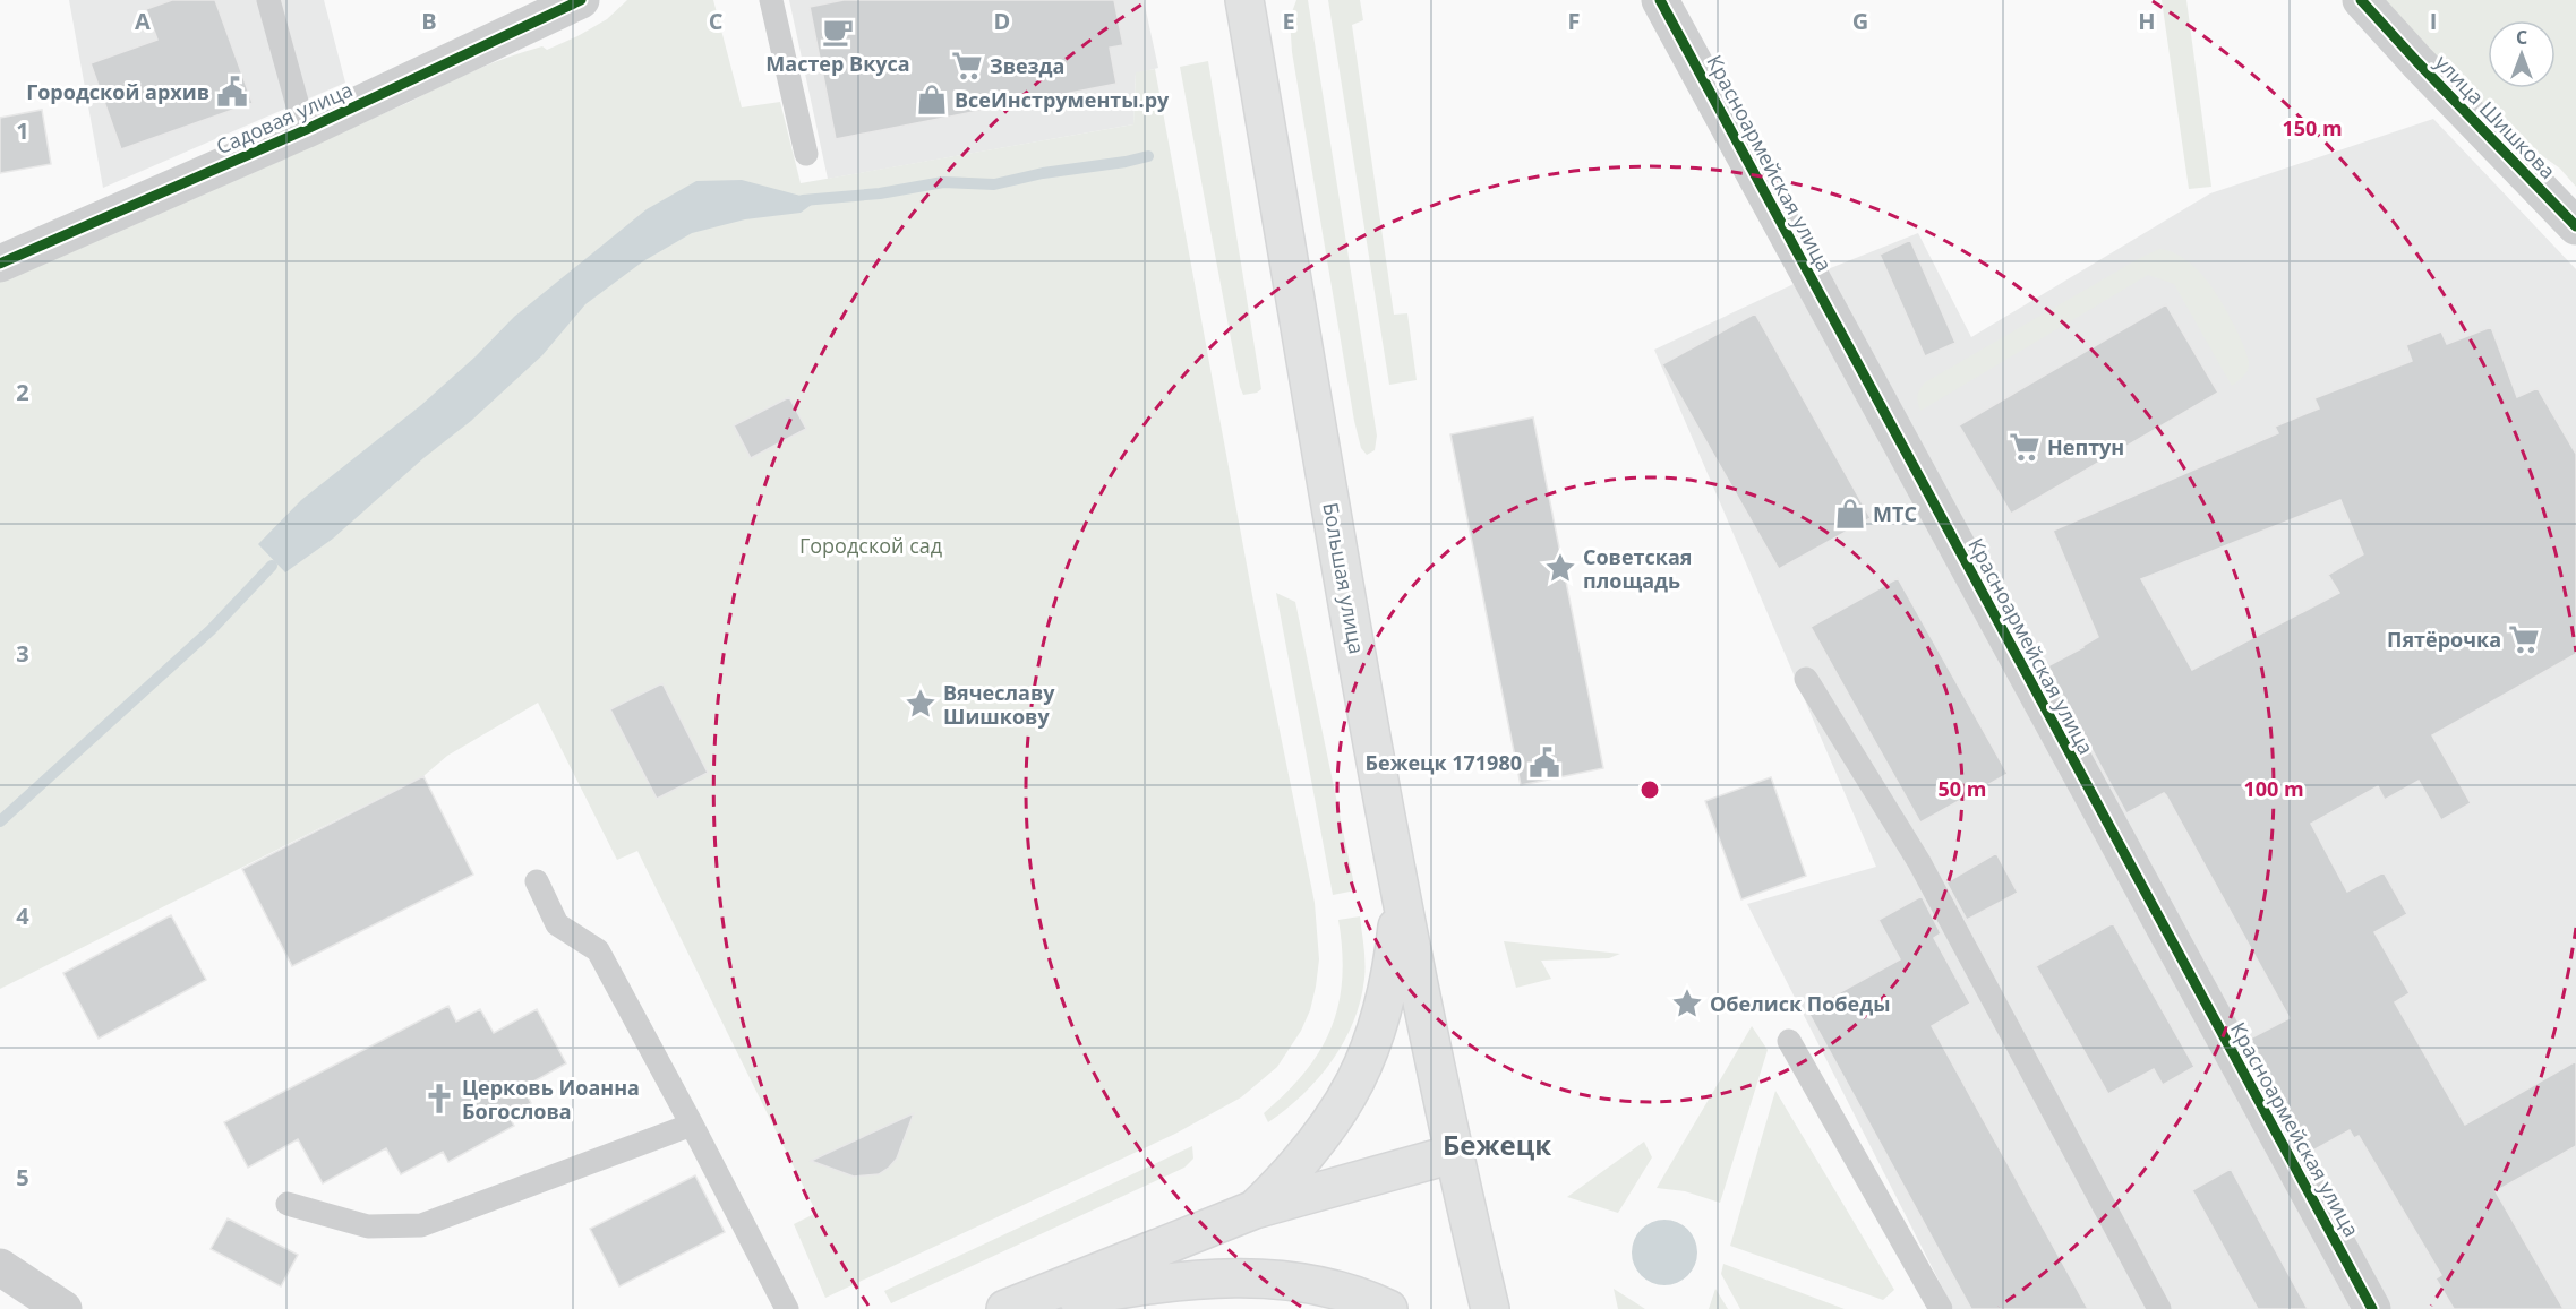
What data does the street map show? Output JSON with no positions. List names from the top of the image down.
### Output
{
  "streets": {
    "main road": ["Большая улица"],
    "street": ["улица Шишкова", "Садовая улица", "Красноармейская улица"]
  },
  "districts": ["Бежецк"],
  "parks": ["Городской сад"],
  "places": {
    "cafe": ["Мастер Вкуса"],
    "supermarket": ["Звезда", "Нептун", "Пятёрочка"],
    "public building": ["Городской архив", "Бежецк 171980"],
    "shop": ["ВсеИнструменты.ру", "МТС"],
    "place": ["Советская площадь", "Вячеславу Шишкову", "Обелиск Победы"],
    "church": ["Церковь Иоанна Богослова"]
  },
  "north": "top",
  "grid": {
    "columns": [
      "A",
      "B",
      "C",
      "D",
      "E",
      "F",
      "G",
      "H",
      "I"
    ],
    "rows": [
      "1",
      "2",
      "3",
      "4",
      "5"
    ]
  },
  "rings": ["150 m", "50 m", "100 m"]
}
